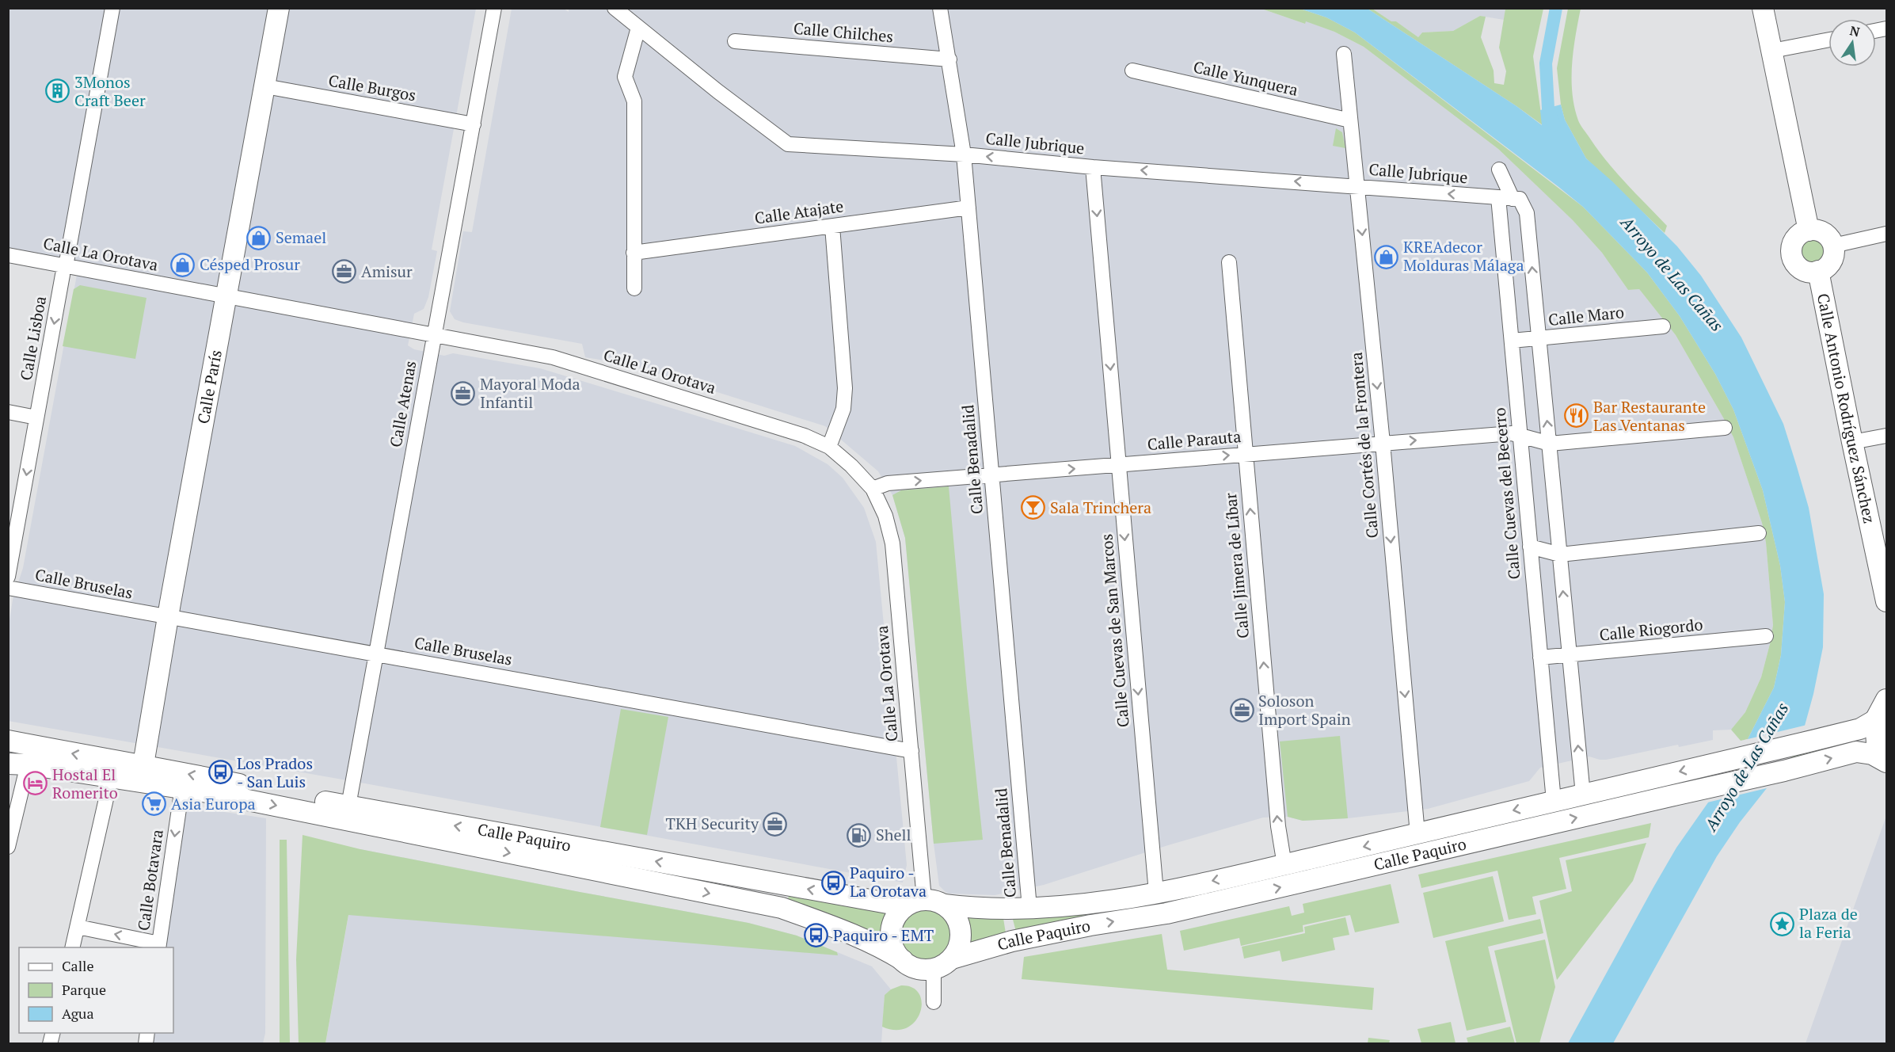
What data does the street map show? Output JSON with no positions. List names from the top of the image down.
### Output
{
  "streets": {
    "main road": ["Calle París", "Calle Antonio Rodríguez Sánchez", "Calle Paquiro"],
    "street": [
      "Calle Chilches",
      "Calle Yunquera",
      "Calle Burgos",
      "Calle Jubrique",
      "Calle Atajate",
      "Calle La Orotava",
      "Calle Maro",
      "Calle Lisboa",
      "Calle Atenas",
      "Calle Parauta",
      "Calle Cortés de la Frontera",
      "Calle Benadalid",
      "Calle Cuevas del Becerro",
      "Calle Jimera de Líbar",
      "Calle Bruselas",
      "Calle Riogordo",
      "Calle Cuevas de San Marcos",
      "Calle Botavara"
    ]
  },
  "crossings": [
    ["Calle Chilches", "Calle Benadalid"],
    ["Calle Yunquera", "Calle Cortés de la Frontera"],
    ["Calle Burgos", "Calle París"],
    ["Calle Burgos", "Calle Atenas"],
    ["Calle Jubrique", "Calle Cortés de la Frontera"],
    ["Calle Jubrique", "Calle Benadalid"],
    ["Calle Jubrique", "Calle Cuevas del Becerro"],
    ["Calle Jubrique", "Calle Cuevas de San Marcos"],
    ["Calle Atajate", "Calle Benadalid"],
    ["Calle La Orotava", "Calle Lisboa"],
    ["Calle La Orotava", "Calle París"],
    ["Calle La Orotava", "Calle Atenas"],
    ["Calle La Orotava", "Calle Parauta"],
    ["Calle La Orotava", "Calle Bruselas"],
    ["Calle La Orotava", "Calle Paquiro"],
    ["Calle Maro", "Calle Cuevas del Becerro"],
    ["Calle París", "Calle Bruselas"],
    ["Calle París", "Calle Paquiro"],
    ["Calle Atenas", "Calle Bruselas"],
    ["Calle Atenas", "Calle Paquiro"],
    ["Calle Parauta", "Calle Cortés de la Frontera"],
    ["Calle Parauta", "Calle Benadalid"],
    ["Calle Parauta", "Calle Cuevas del Becerro"],
    ["Calle Parauta", "Calle Jimera de Líbar"],
    ["Calle Parauta", "Calle Cuevas de San Marcos"],
    ["Calle Cortés de la Frontera", "Calle Paquiro"],
    ["Calle Benadalid", "Calle Paquiro"],
    ["Calle Cuevas del Becerro", "Calle Riogordo"],
    ["Calle Cuevas del Becerro", "Calle Paquiro"],
    ["Calle Jimera de Líbar", "Calle Paquiro"],
    ["Calle Cuevas de San Marcos", "Calle Paquiro"],
    ["Calle Paquiro", "Calle Botavara"]
  ],
  "one_way": [
    "Calle Jubrique",
    "Calle Lisboa",
    "Calle Parauta",
    "Calle Cortés de la Frontera",
    "Calle Jimera de Líbar",
    "Calle Cuevas de San Marcos"
  ],
  "water": ["Arroyo de Las Cañas"],
  "places": {
    "building": ["3Monos Craft Beer"],
    "shop": ["Semael", "KREAdecor Molduras Málaga", "Césped Prosur"],
    "office": [
      "Amisur",
      "Mayoral Moda Infantil",
      "Soloson Import Spain",
      "TKH Security"
    ],
    "restaurant": ["Bar Restaurante Las Ventanas"],
    "bar": ["Sala Trinchera"],
    "bus stop": ["Los Prados - San Luis", "Paquiro - La Orotava", "Paquiro - EMT"],
    "hotel": ["Hostal El Romerito"],
    "supermarket": ["Asia Europa"],
    "fuel station": ["Shell"],
    "place": ["Plaza de la Feria"]
  },
  "legend": ["Calle", "Parque", "Agua"],
  "north": "top"
}
